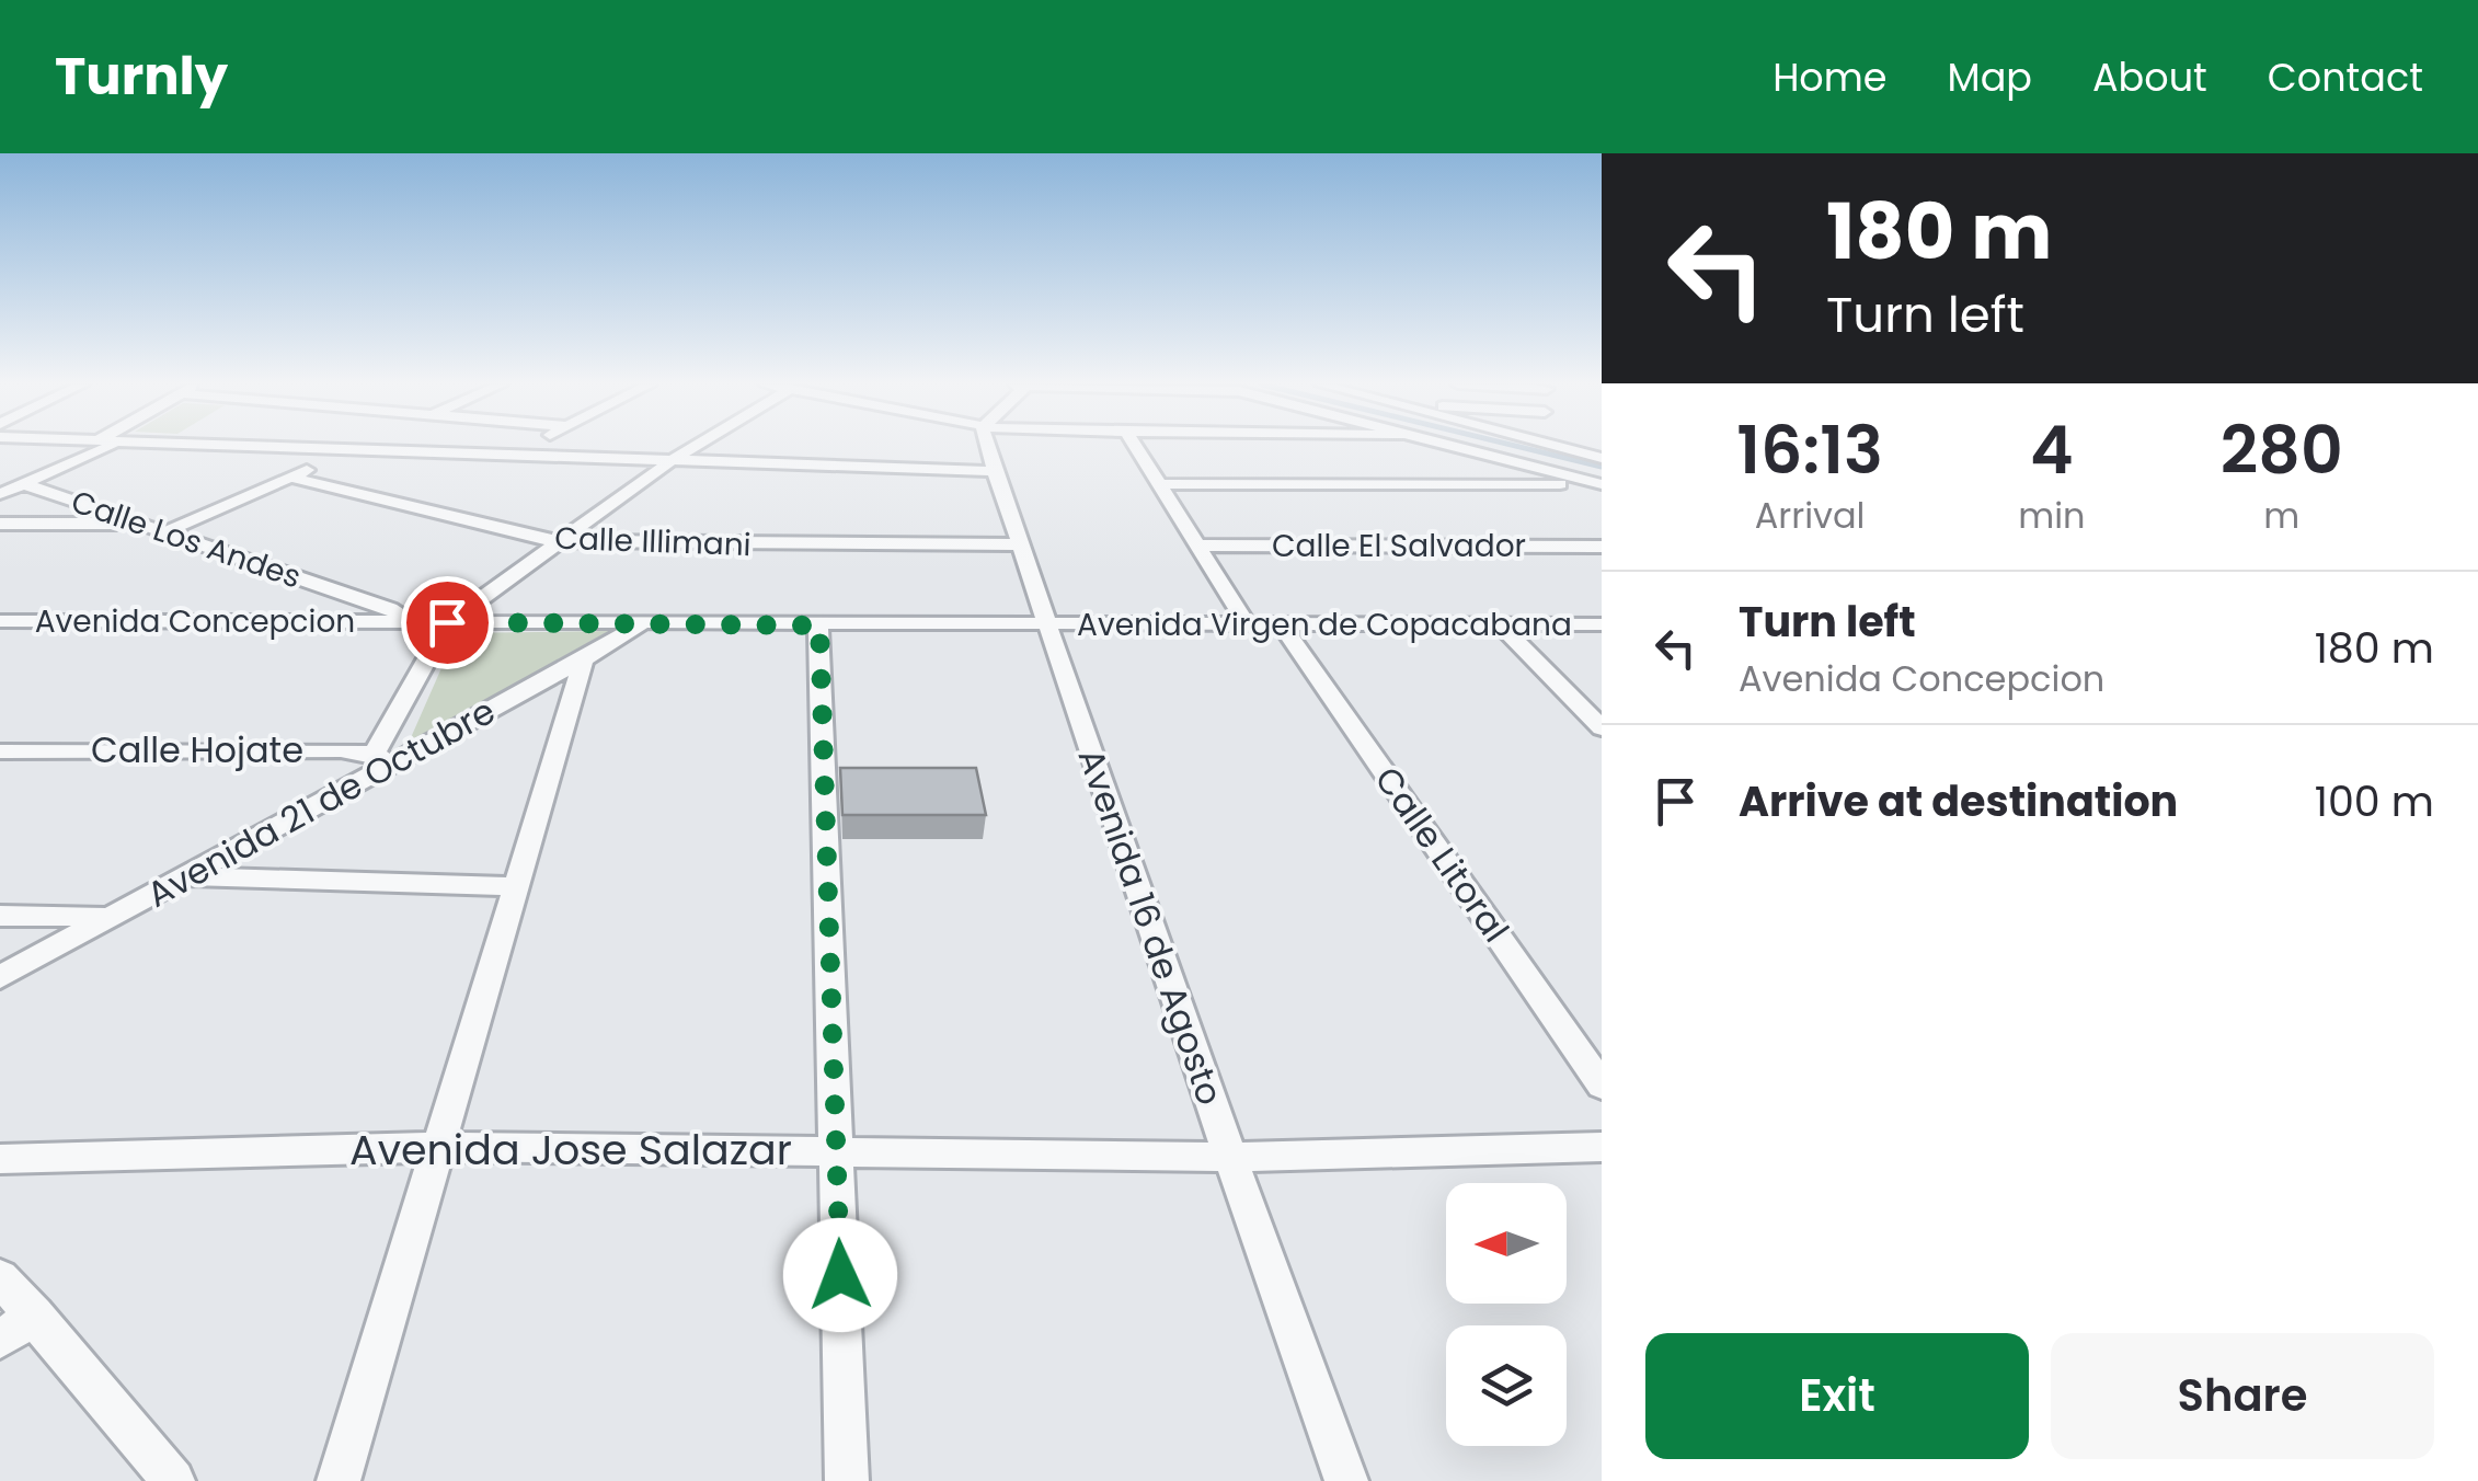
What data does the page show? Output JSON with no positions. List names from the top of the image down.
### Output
{
  "streets": {
    "street": [
      "Calle Los Andes",
      "Calle Illimani",
      "Calle El Salvador",
      "Avenida Concepcion",
      "Avenida Virgen de Copacabana",
      "Calle Hojate",
      "Avenida 21 de Octubre",
      "Calle Litoral",
      "Avenida 16 de Agosto",
      "Avenida Jose Salazar"
    ]
  },
  "crossings": [
    ["Calle Los Andes", "Avenida Concepcion"],
    ["Calle Illimani", "Avenida 16 de Agosto"],
    ["Avenida Concepcion", "Avenida Virgen de Copacabana"],
    ["Avenida Concepcion", "Avenida 21 de Octubre"],
    ["Avenida Concepcion", "Avenida 16 de Agosto"],
    ["Avenida Virgen de Copacabana", "Calle Litoral"],
    ["Avenida Virgen de Copacabana", "Avenida 16 de Agosto"],
    ["Calle Hojate", "Avenida 21 de Octubre"],
    ["Avenida 16 de Agosto", "Avenida Jose Salazar"]
  ],
  "north": "left",
  "page": {
    "header": "Turnly",
    "nav": [
      "Home",
      "Map",
      "About",
      "Contact"
    ],
    "turn": ["180 m", "Turn left"],
    "eta": [
      "16:13",
      "Arrival",
      "4",
      "min",
      "280",
      "m"
    ],
    "list": [
      {
        "name": "Turn left",
        "note": "Avenida Concepcion",
        "value": "180 m"
      },
      {
        "name": "Arrive at destination",
        "value": "100 m"
      }
    ],
    "buttons": ["Exit", "Share"]
  }
}
